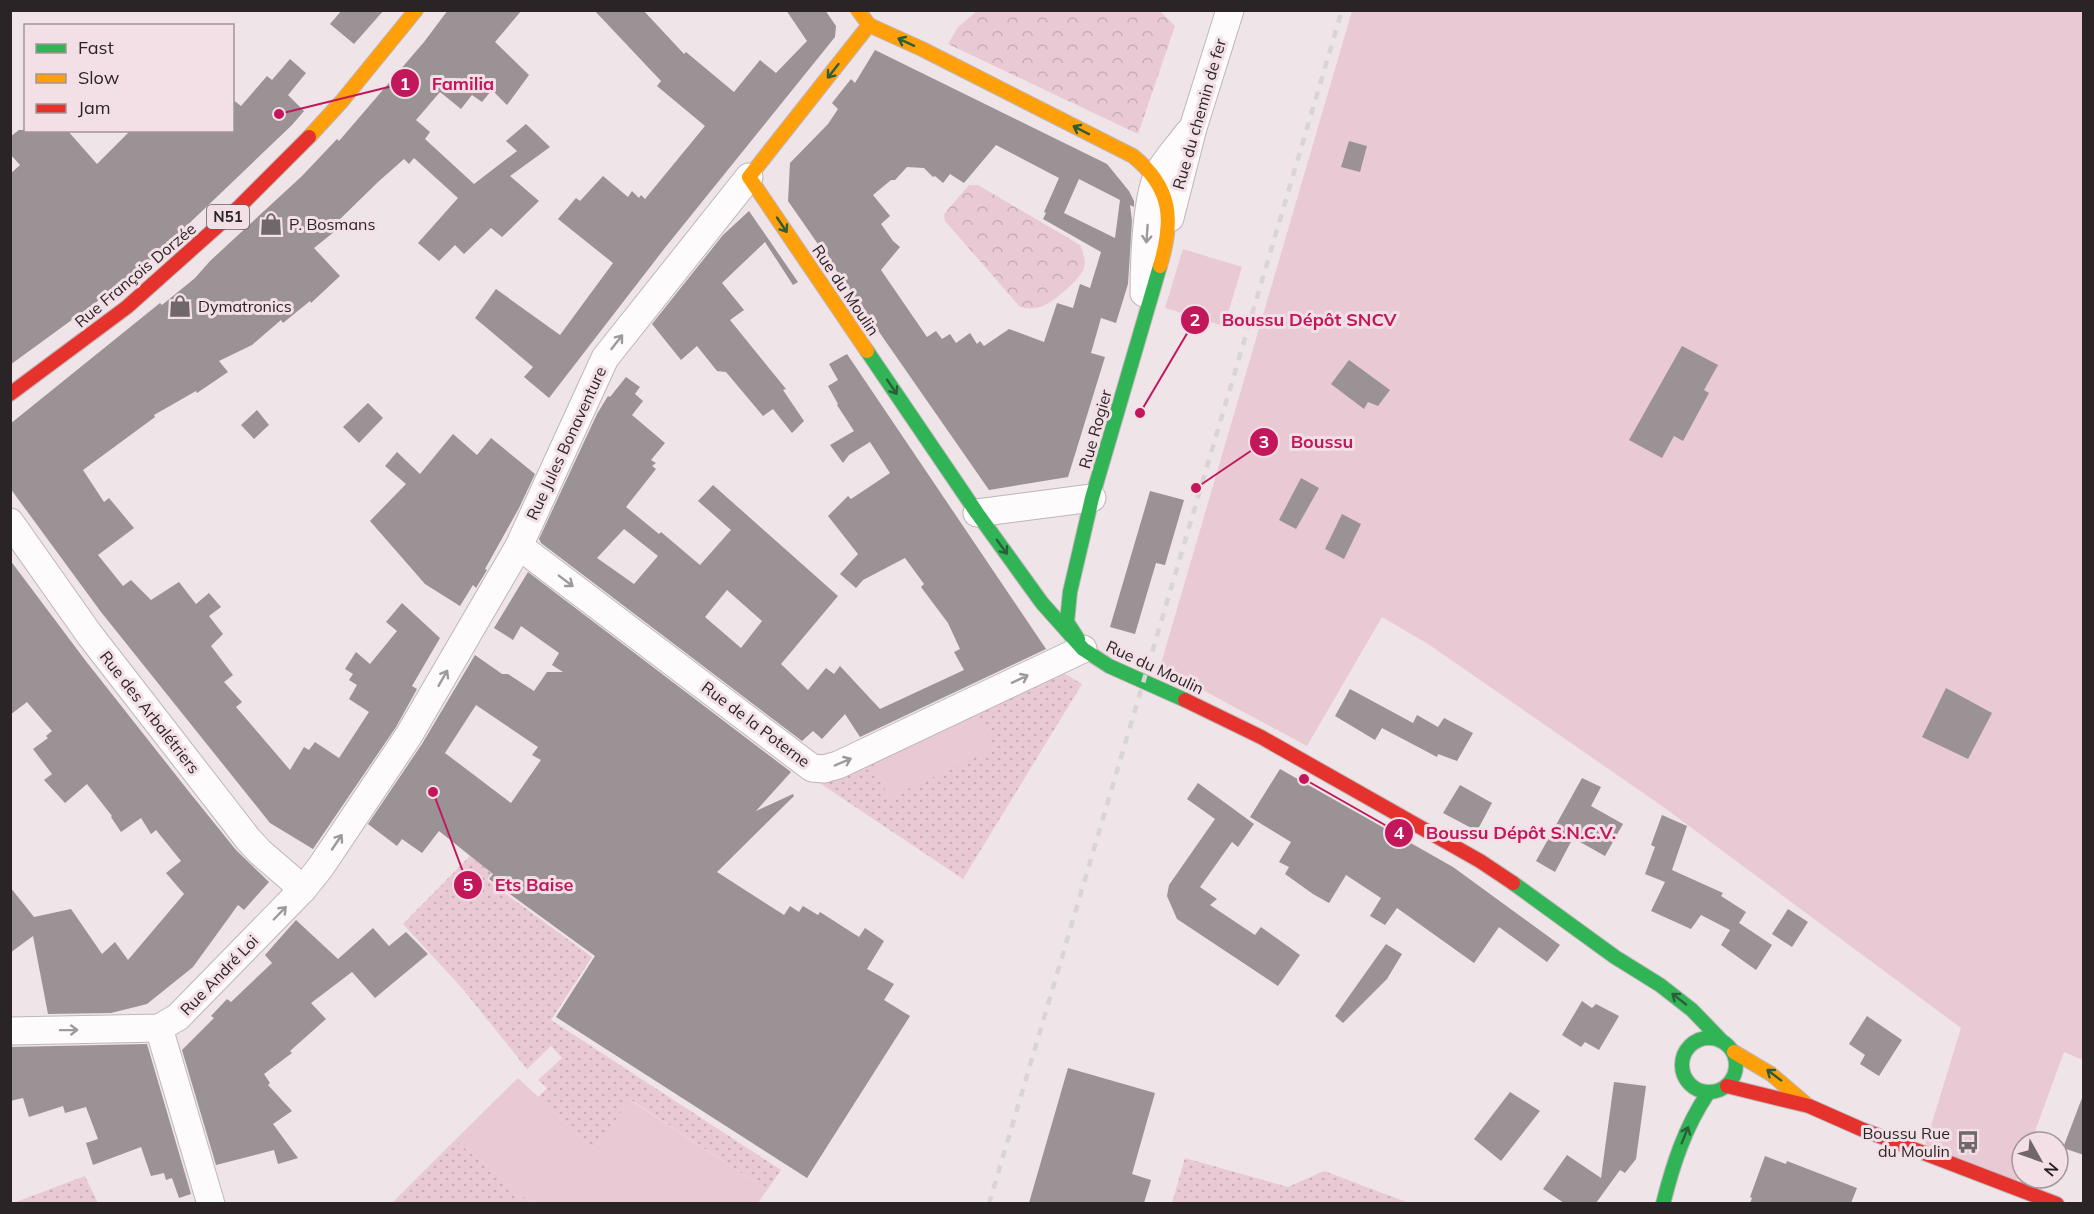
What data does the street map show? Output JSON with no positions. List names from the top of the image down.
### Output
{
  "streets": {
    "street": [
      "Rue du chemin de fer",
      "N51",
      "Rue François Dorzée",
      "Rue du Moulin",
      "Rue Rogier",
      "Rue Jules Bonaventure",
      "Rue des Arbalétriers",
      "Rue de la Poterne",
      "Rue André Loi"
    ]
  },
  "crossings": [
    ["Rue du chemin de fer", "Rue Rogier"],
    ["Rue du Moulin", "Rue Rogier"],
    ["Rue du Moulin", "Rue Jules Bonaventure"],
    ["Rue du Moulin", "Rue de la Poterne"],
    ["Rue Rogier", "Rue de la Poterne"],
    ["Rue Jules Bonaventure", "Rue des Arbalétriers"],
    ["Rue Jules Bonaventure", "Rue de la Poterne"],
    ["Rue Jules Bonaventure", "Rue André Loi"],
    ["Rue des Arbalétriers", "Rue André Loi"]
  ],
  "one_way": ["Rue de la Poterne", "Rue André Loi"],
  "places": {
    "other": [
      "Familia",
      "Boussu Dépôt SNCV",
      "Boussu",
      "Boussu Dépôt S.N.C.V.",
      "Ets Baise"
    ],
    "shop": ["P. Bosmans", "Dymatronics"],
    "bus stop": ["Boussu Rue du Moulin"]
  },
  "legend": ["Fast", "Slow", "Jam"],
  "north": "bottom right"
}
